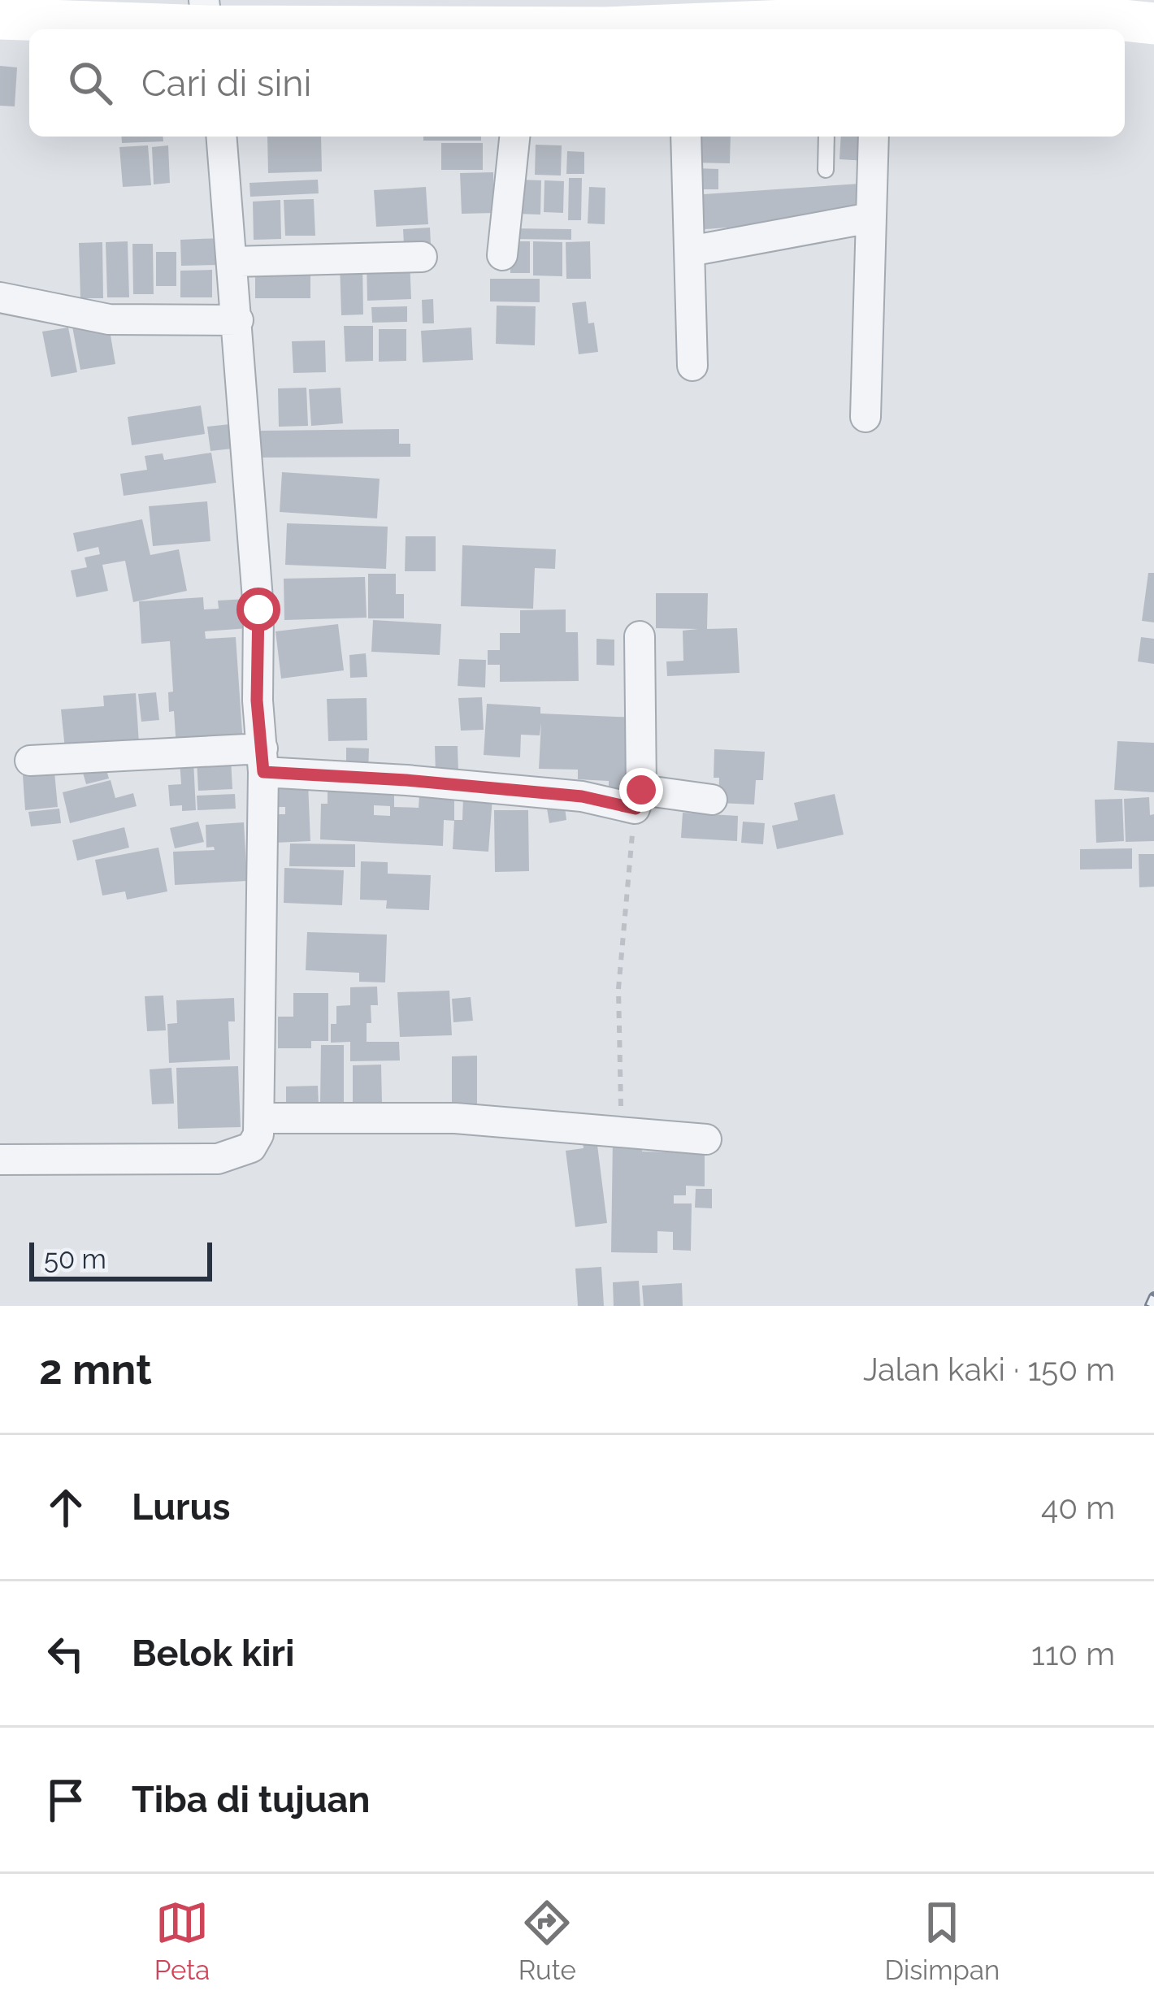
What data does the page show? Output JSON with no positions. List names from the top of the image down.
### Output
{
  "scale_bar": "50 m",
  "page": {
    "search": "Cari di sini",
    "scale": "50 m",
    "heading": ["2 mnt", "Jalan kaki · 150 m"],
    "list": [
      ["Lurus", "40 m"],
      ["Belok kiri", "110 m"],
      "Tiba di tujuan"
    ],
    "nav": ["Peta", "Rute", "Disimpan"]
  }
}
